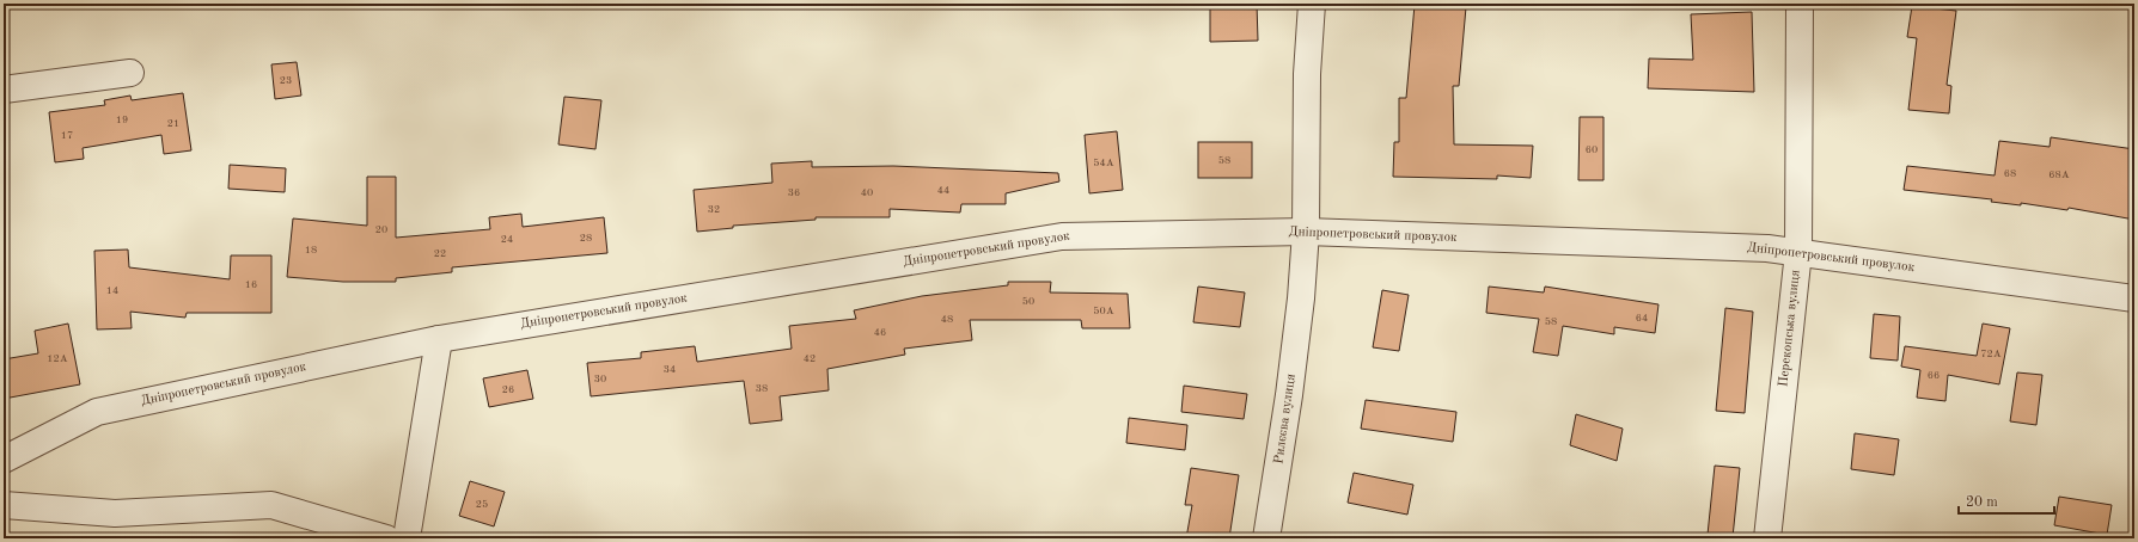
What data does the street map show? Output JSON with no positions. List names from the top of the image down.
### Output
{
  "streets": {
    "street": ["Дніпропетровський провулок", "Перекопська вулиця", "Рилєєва вулиця"]
  },
  "crossings": [
    ["Дніпропетровський провулок", "Перекопська вулиця"],
    ["Дніпропетровський провулок", "Рилєєва вулиця"]
  ],
  "house_numbers": [
    "23",
    "19",
    "21",
    "17",
    "60",
    "58",
    "54А",
    "68",
    "68А",
    "44",
    "36",
    "40",
    "32",
    "20",
    "28",
    "24",
    "18",
    "22",
    "16",
    "14",
    "50",
    "50А",
    "64",
    "48",
    "58",
    "46",
    "72А",
    "12А",
    "42",
    "34",
    "66",
    "30",
    "38",
    "26",
    "25"
  ],
  "scale_bar": "20 m"
}
